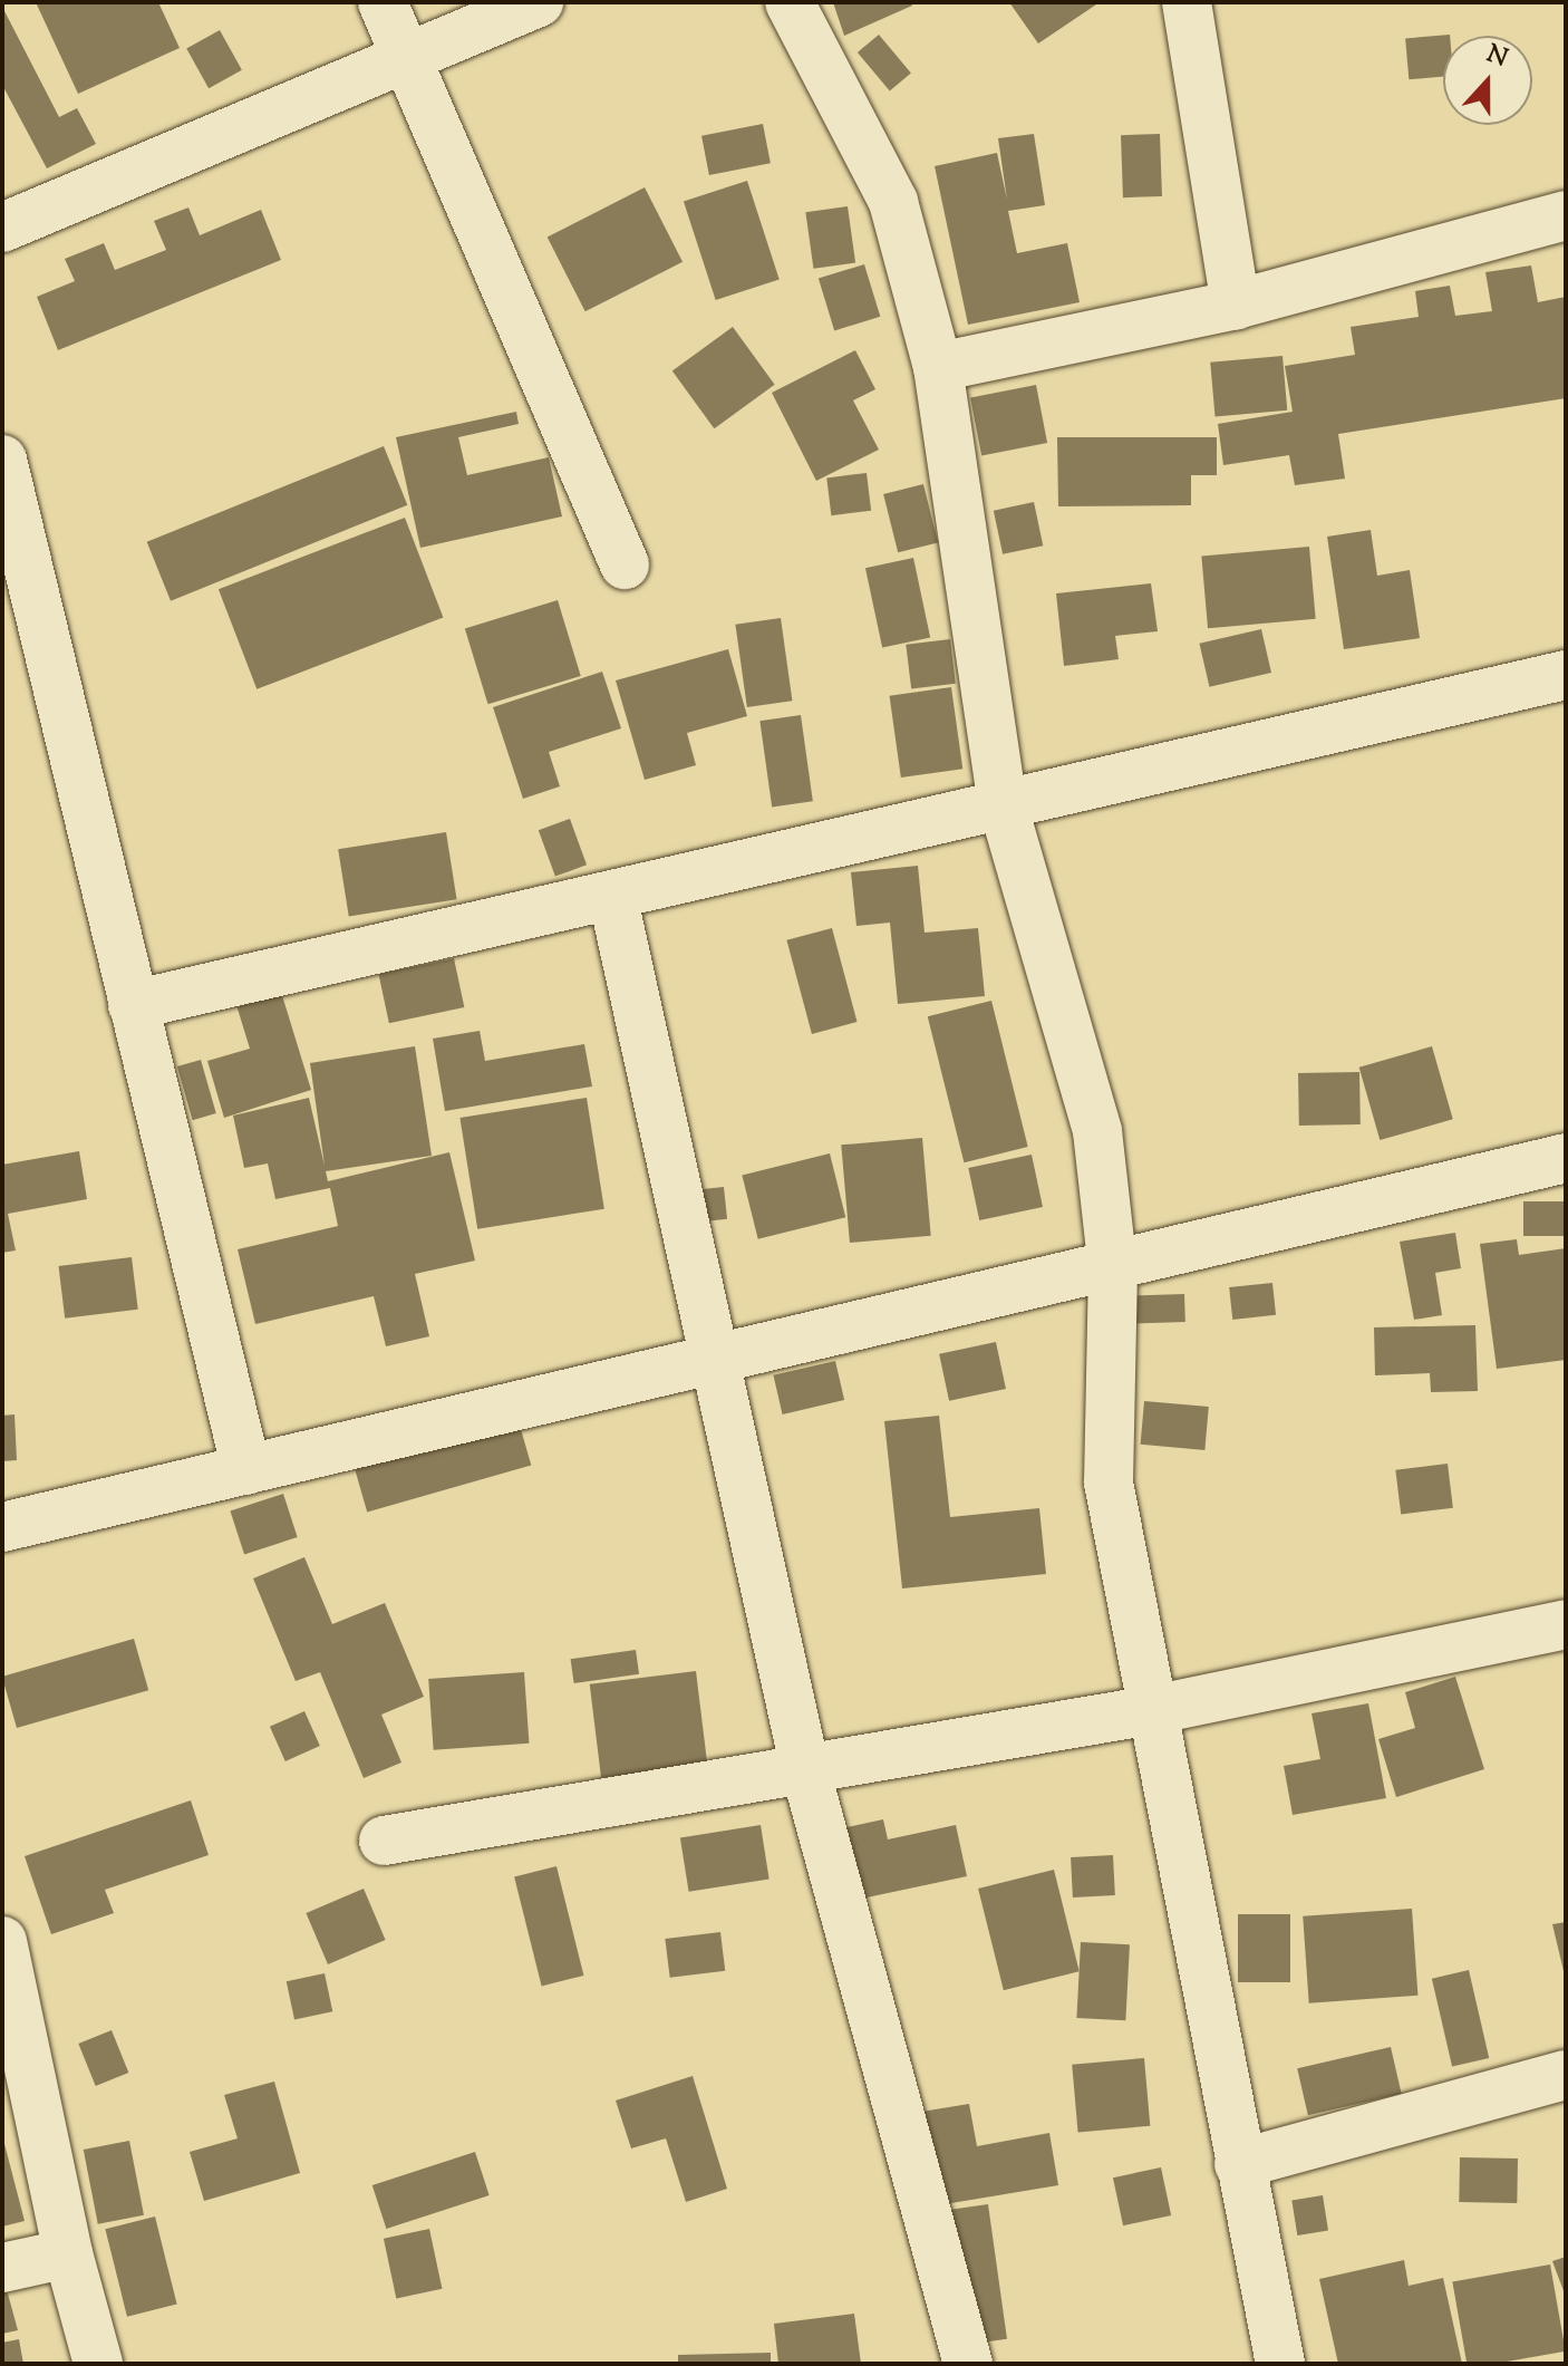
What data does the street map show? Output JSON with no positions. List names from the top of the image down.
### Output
{
  "north": "top"
}
